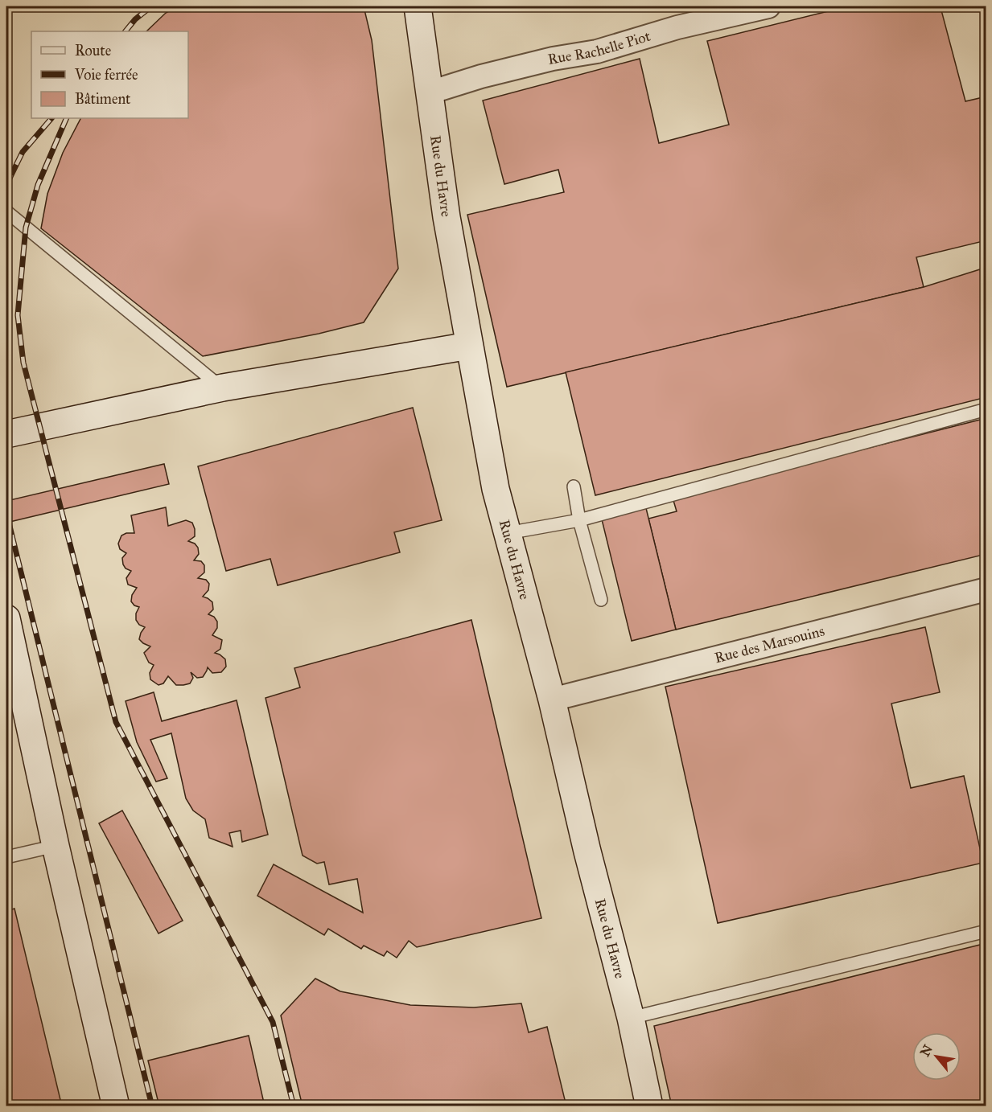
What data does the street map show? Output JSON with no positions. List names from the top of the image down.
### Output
{
  "streets": {
    "main road": ["Rue du Havre"],
    "street": ["Rue Rachelle Piot", "Rue des Marsouins"]
  },
  "crossings": [
    ["Rue Rachelle Piot", "Rue du Havre"],
    ["Rue du Havre", "Rue des Marsouins"]
  ],
  "legend": ["Route", "Voie ferrée", "Bâtiment"],
  "north": "top left"
}
